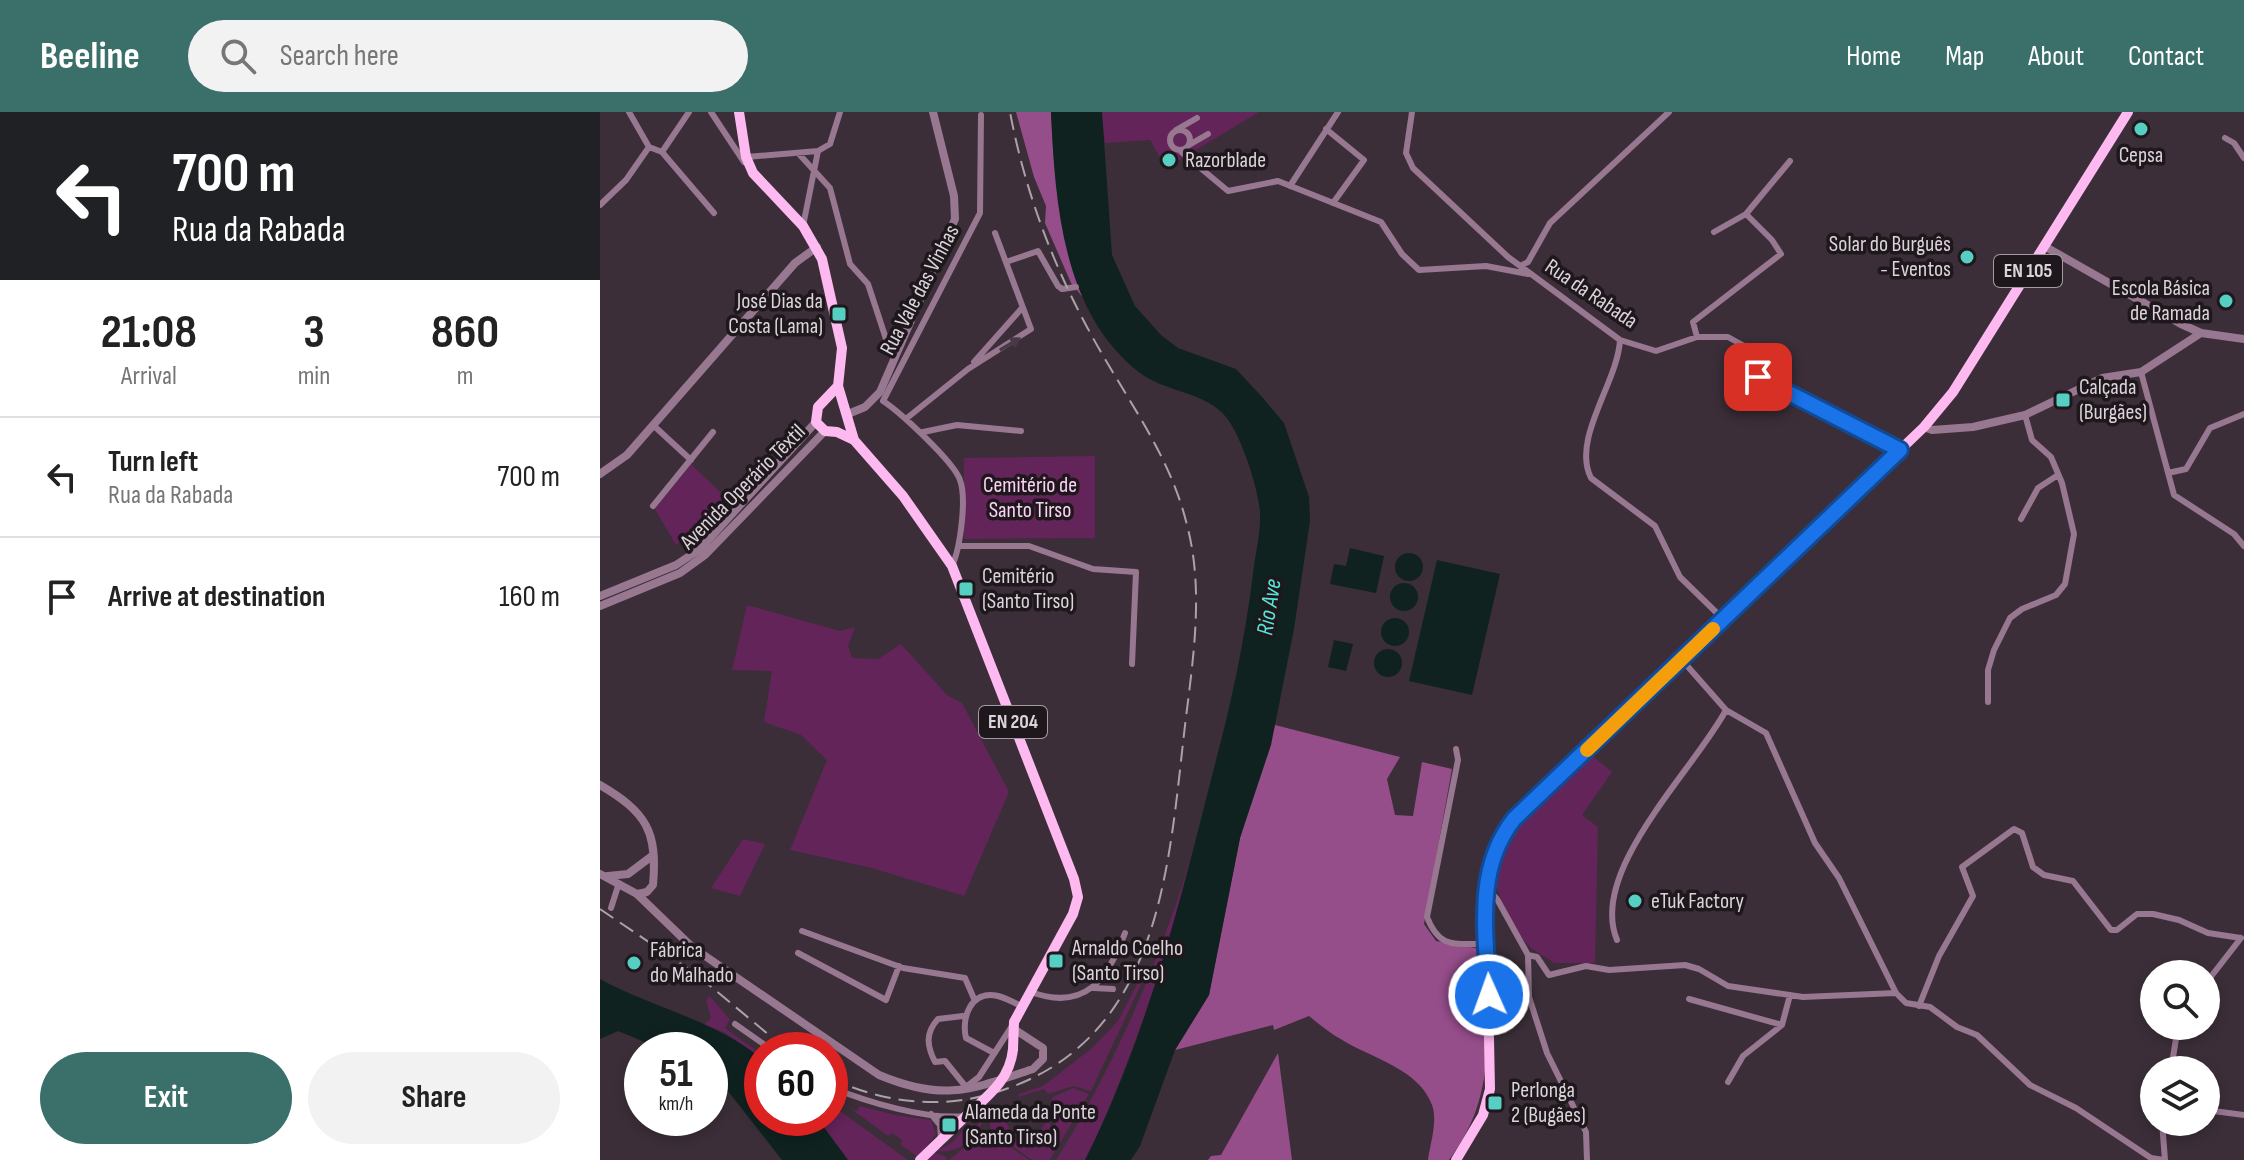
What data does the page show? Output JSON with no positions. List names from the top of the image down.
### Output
{
  "streets": {
    "main road": ["EN 105", "EN 204"],
    "street": ["Rua Vale das Vinhas", "Rua da Rabada", "Avenida Operário Têxtil"]
  },
  "crossings": [
    ["EN 105", "Rua da Rabada"],
    ["Avenida Operário Têxtil", "EN 204"]
  ],
  "water": ["Rio Ave"],
  "parks": ["Cemitério de Santo Tirso"],
  "places": {
    "other": [
      "Cepsa",
      "Razorblade",
      "Solar do Burguês - Eventos",
      "Escola Básica de Ramada",
      "eTuk Factory",
      "Fábrica do Malhado"
    ],
    "transit": [
      "José Dias da Costa (Lama)",
      "Calçada (Burgães)",
      "Cemitério (Santo Tirso)",
      "Arnaldo Coelho (Santo Tirso)",
      "Perlonga 2 (Bugães)",
      "Alameda da Ponte (Santo Tirso)"
    ]
  },
  "page": {
    "header": "Beeline",
    "search": "Search here",
    "nav": [
      "Home",
      "Map",
      "About",
      "Contact"
    ],
    "turn": ["700 m", "Rua da Rabada"],
    "eta": [
      "21:08",
      "Arrival",
      "3",
      "min",
      "860",
      "m"
    ],
    "list": [
      {
        "name": "Turn left",
        "note": "Rua da Rabada",
        "value": "700 m"
      },
      {
        "name": "Arrive at destination",
        "value": "160 m"
      }
    ],
    "speed": "51 km/h",
    "limit": "60",
    "buttons": ["Exit", "Share"]
  }
}
